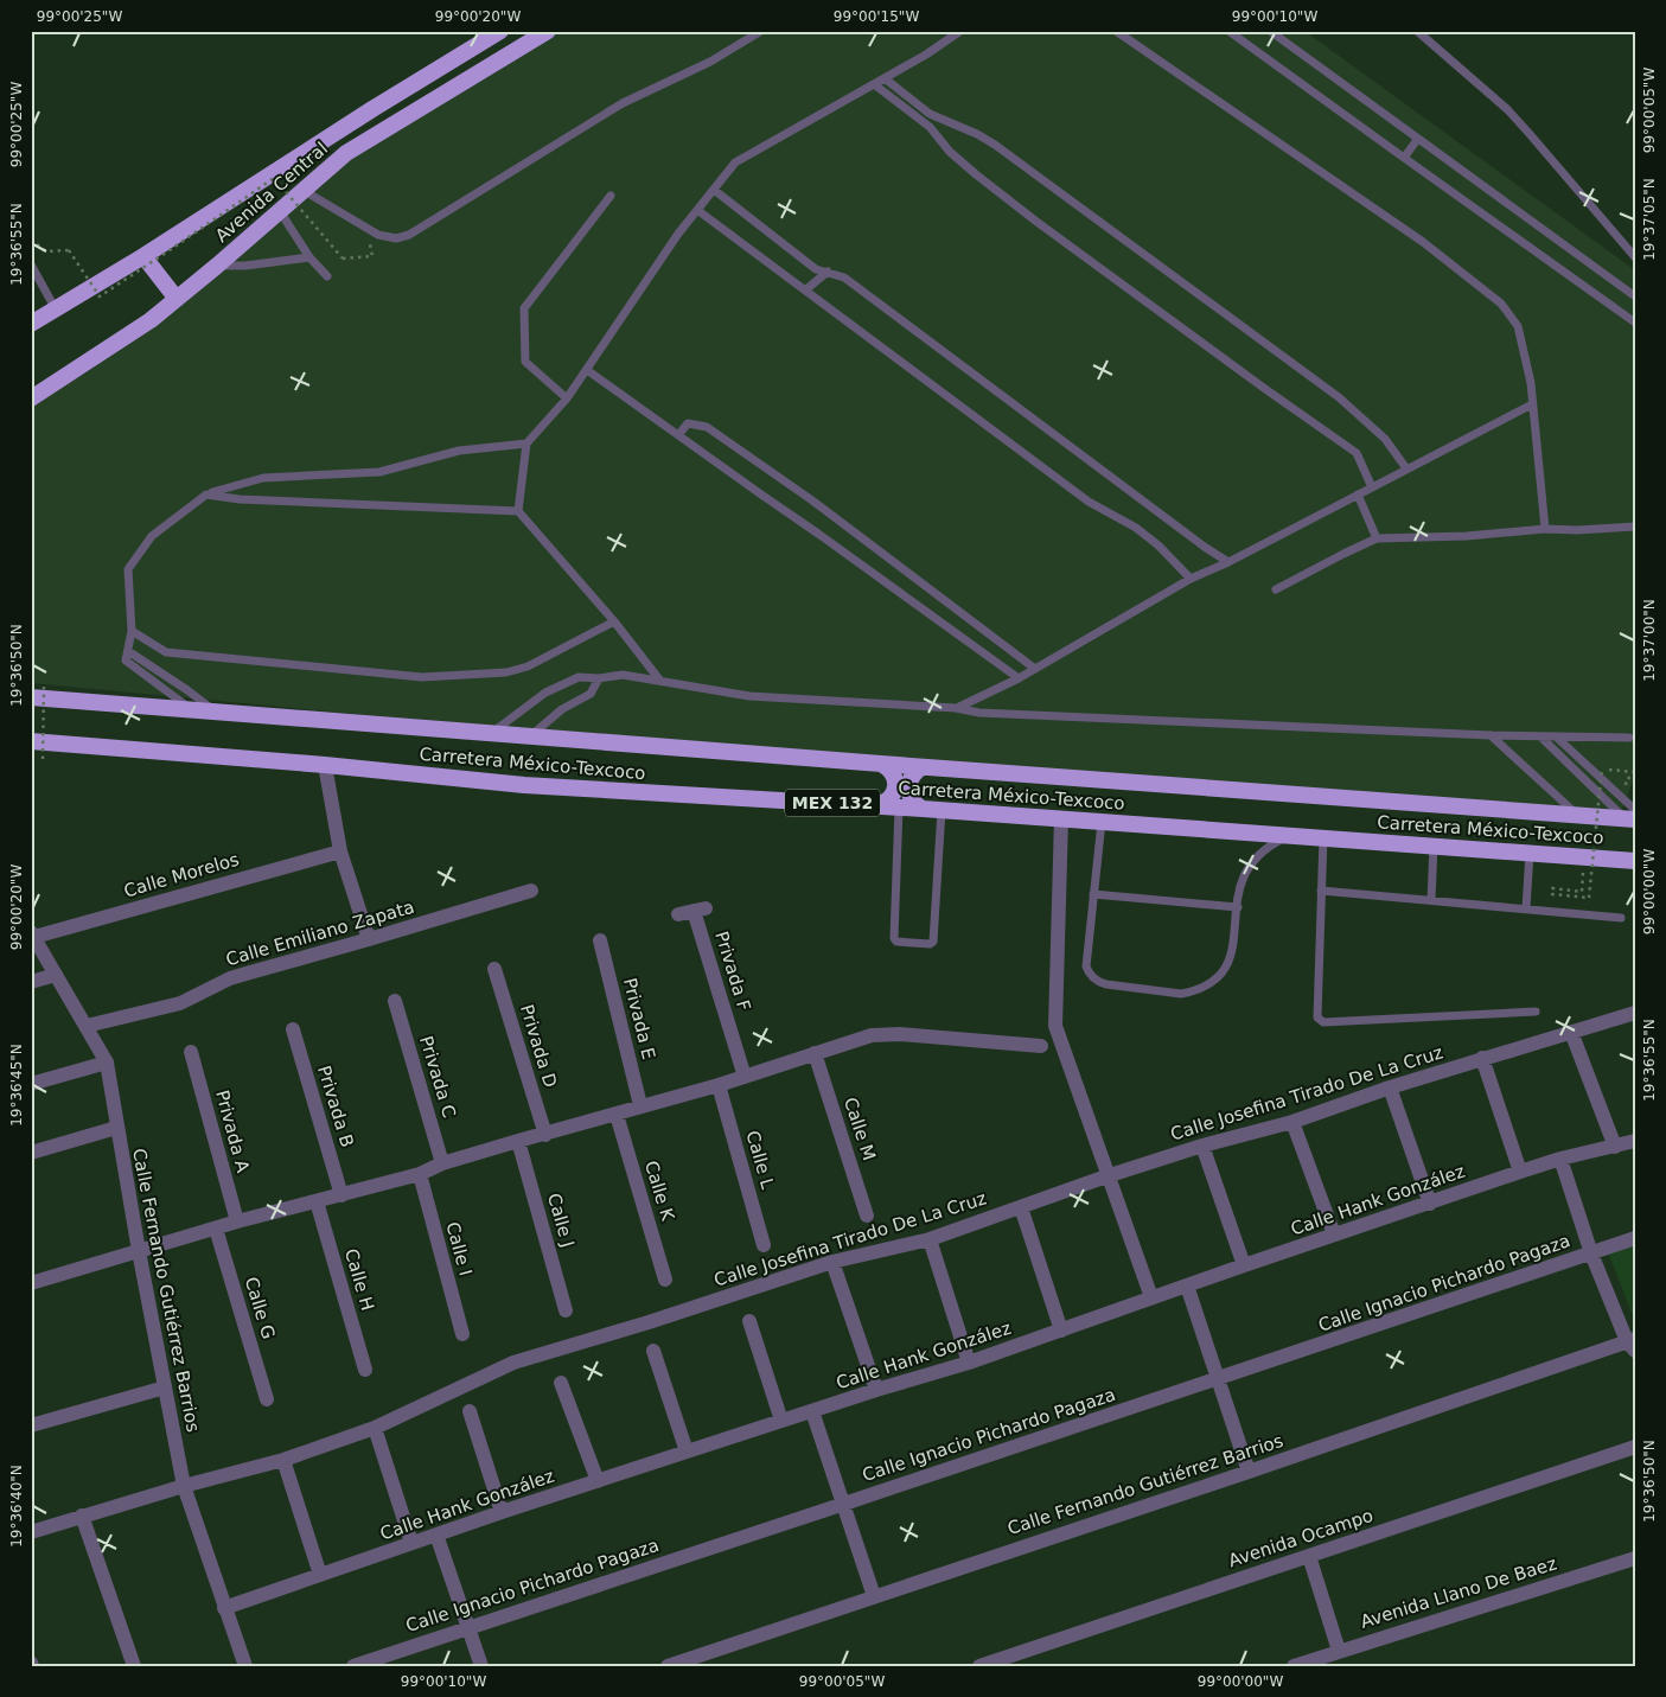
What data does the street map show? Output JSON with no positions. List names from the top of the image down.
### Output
{
  "streets": {
    "highway": ["Avenida Central", "Carretera México-Texcoco", "MEX 132"],
    "street": [
      "Calle Morelos",
      "Calle Emiliano Zapata",
      "Privada F",
      "Privada E",
      "Privada D",
      "Privada C",
      "Calle Josefina Tirado De La Cruz",
      "Privada B",
      "Calle M",
      "Privada A",
      "Calle L",
      "Calle K",
      "Calle Hank González",
      "Calle J",
      "Calle I",
      "Calle H",
      "Calle Ignacio Pichardo Pagaza",
      "Calle Fernando Gutiérrez Barrios",
      "Calle G",
      "Avenida Ocampo",
      "Avenida Llano De Baez"
    ]
  },
  "crossings": [
    ["Calle Morelos", "Calle Fernando Gutiérrez Barrios"],
    ["Calle Emiliano Zapata", "Calle Fernando Gutiérrez Barrios"],
    ["Calle Josefina Tirado De La Cruz", "Calle Fernando Gutiérrez Barrios"],
    ["Calle Hank González", "Calle Fernando Gutiérrez Barrios"]
  ],
  "coordinates": [
    "99°00'25\"W",
    "99°00'20\"W",
    "99°00'15\"W",
    "99°00'10\"W",
    "99°00'05\"W",
    "19°37'05\"N",
    "19°36'55\"N",
    "19°37'00\"N",
    "19°36'50\"N",
    "99°00'00\"W",
    "19°36'45\"N",
    "19°36'40\"N"
  ]
}
